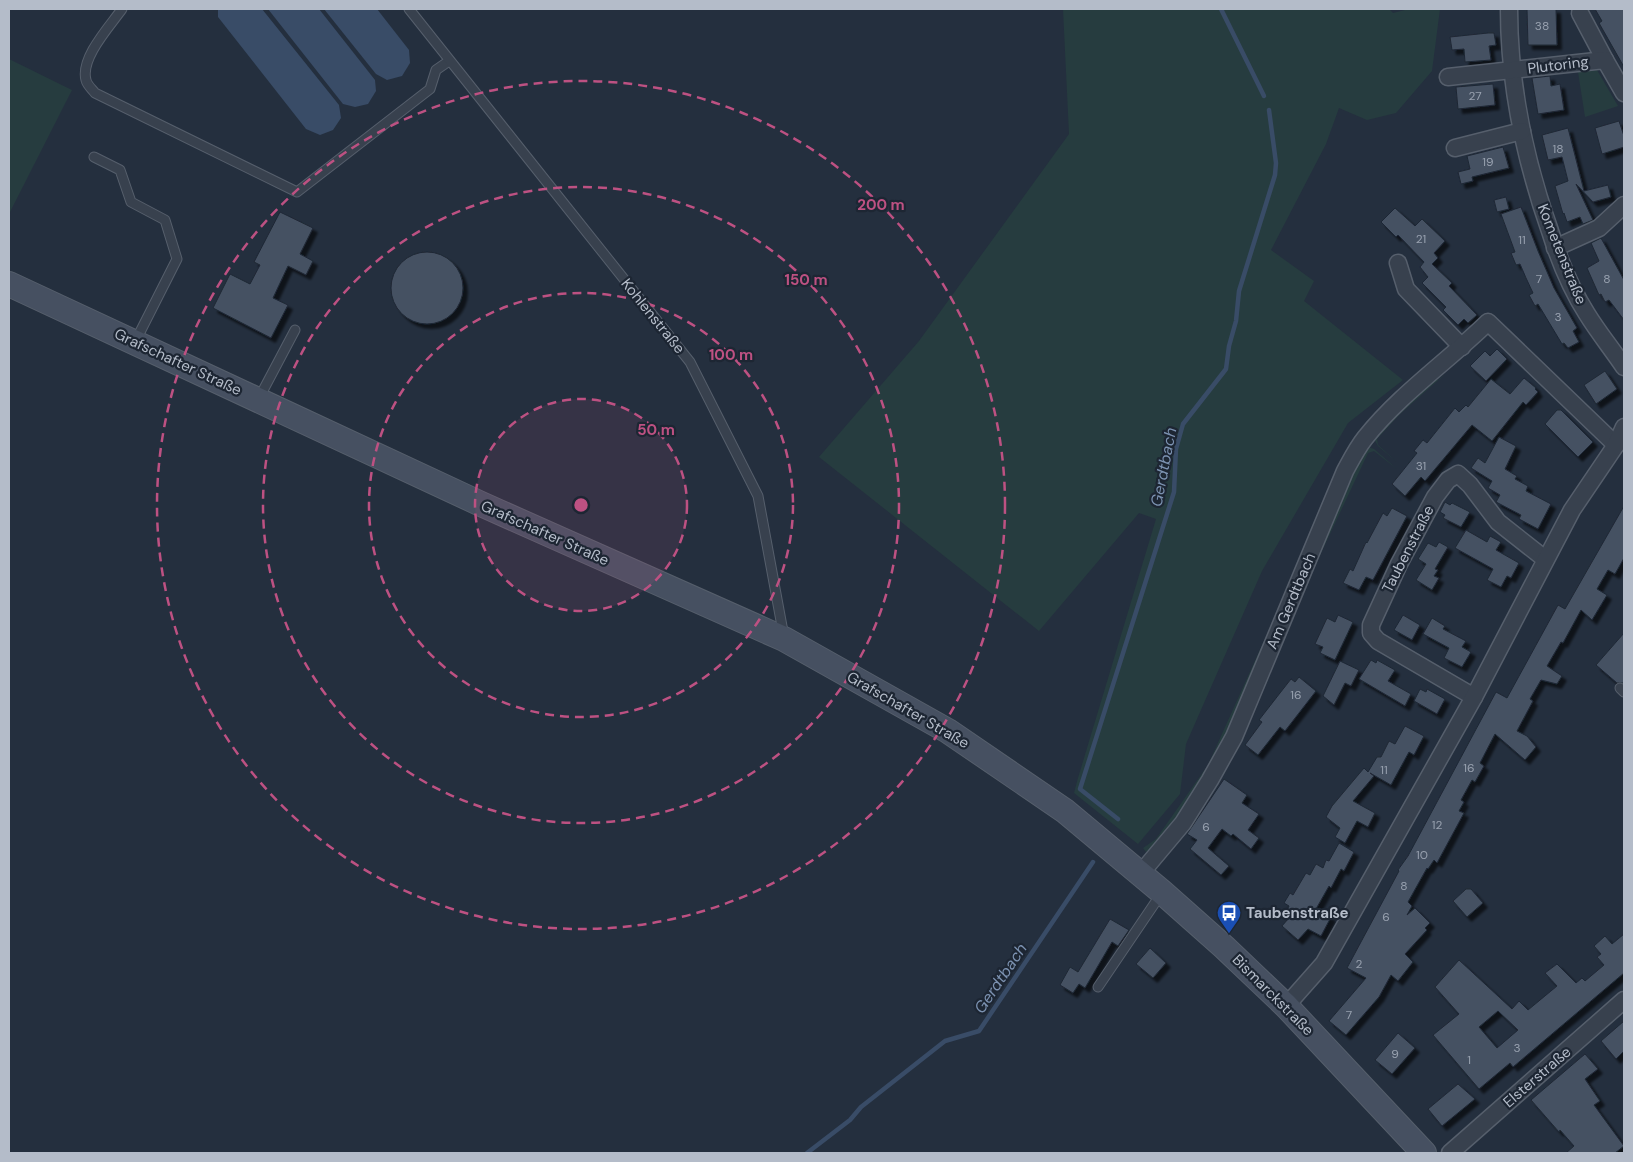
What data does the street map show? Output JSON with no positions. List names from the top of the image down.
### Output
{
  "streets": {
    "main road": ["Grafschafter Straße", "Bismarckstraße"],
    "street": [
      "Plutoring",
      "Kometenstraße",
      "Taubenstraße",
      "Am Gerdtbach",
      "Elsterstraße"
    ],
    "lane": ["Kohlenstraße"]
  },
  "crossings": [
    ["Plutoring", "Kometenstraße"],
    ["Kohlenstraße", "Grafschafter Straße"],
    ["Grafschafter Straße", "Bismarckstraße"],
    ["Am Gerdtbach", "Bismarckstraße"]
  ],
  "water": ["Gerdtbach"],
  "places": {
    "bus stop": ["Taubenstraße"]
  },
  "house_numbers": [
    "38",
    "27",
    "18",
    "19",
    "21",
    "11",
    "7",
    "8",
    "3",
    "31",
    "16",
    "16",
    "11",
    "12",
    "6",
    "10",
    "8",
    "6",
    "2",
    "7",
    "3",
    "9",
    "1"
  ],
  "rings": [
    "200 m",
    "150 m",
    "100 m",
    "50 m"
  ]
}
